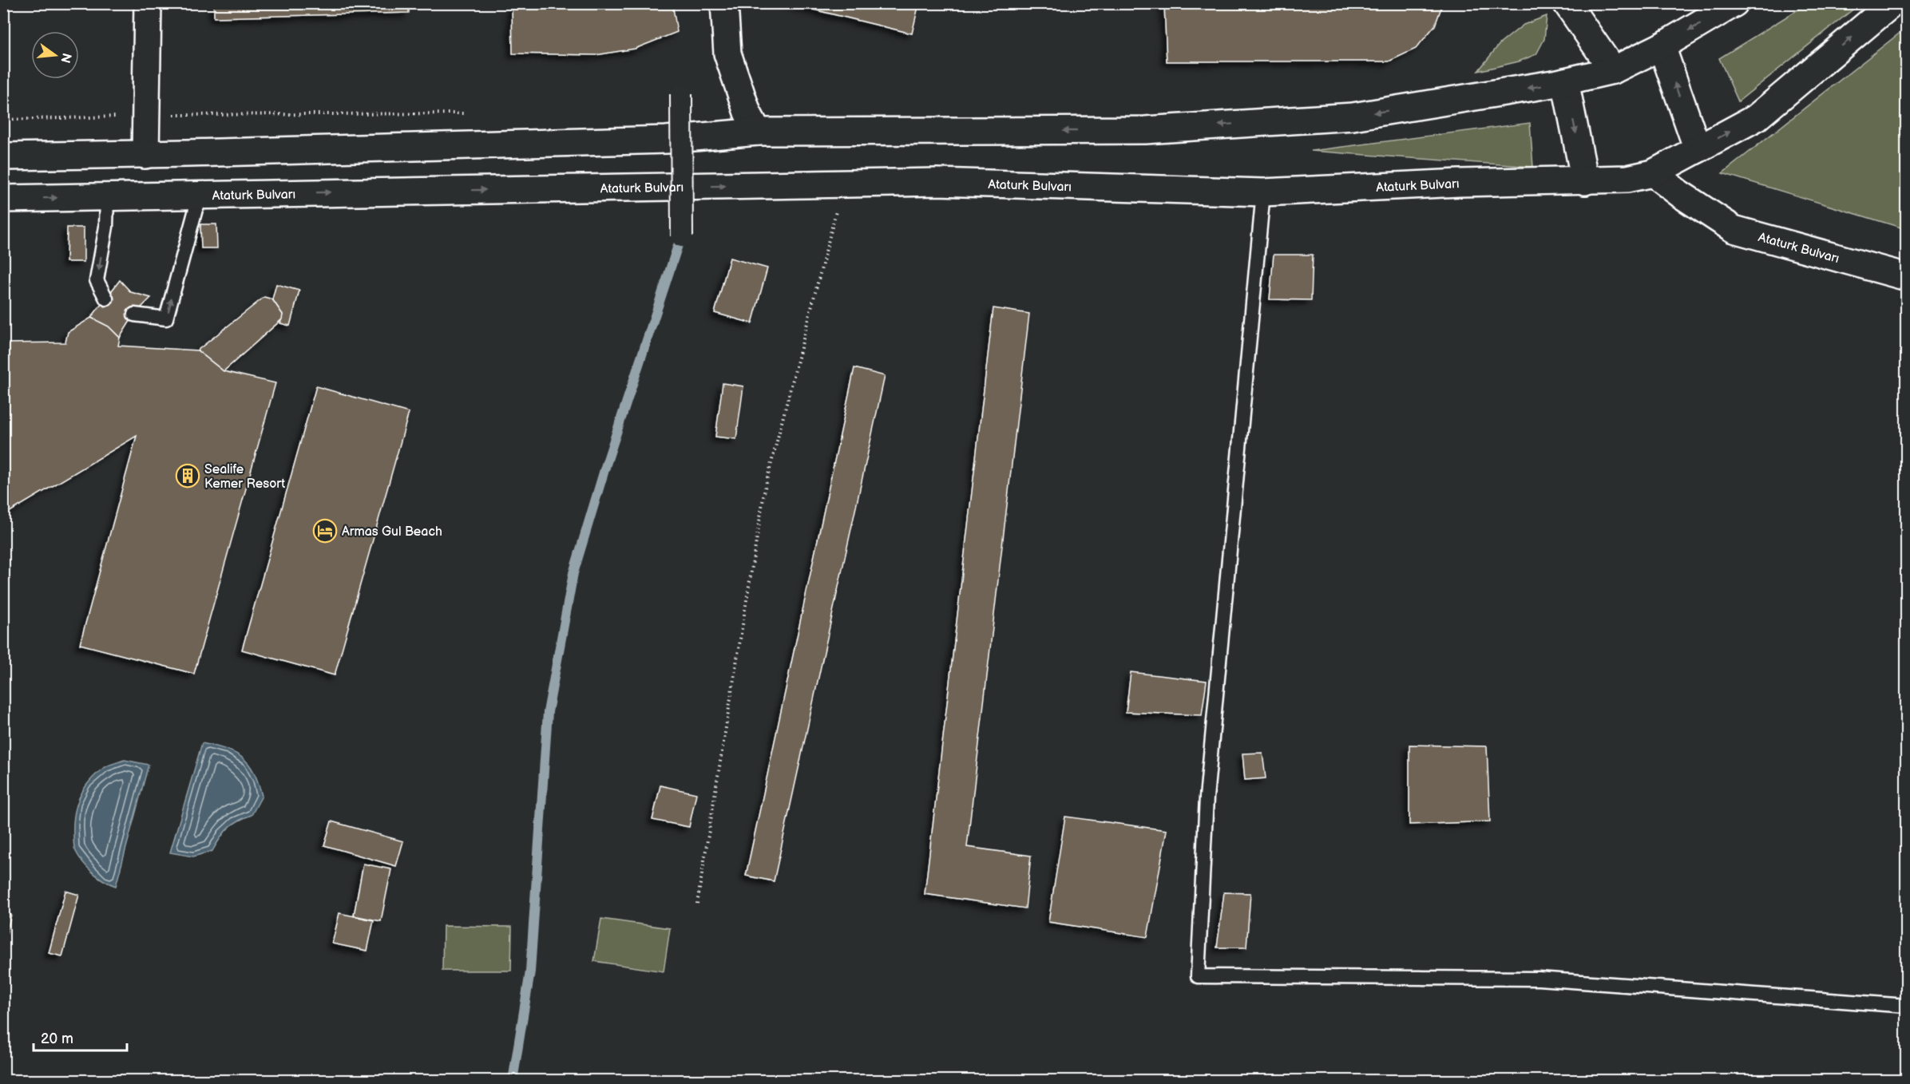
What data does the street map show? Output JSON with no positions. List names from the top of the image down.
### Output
{
  "streets": {
    "main road": ["Ataturk Bulvarı"]
  },
  "places": {
    "building": ["Sealife Kemer Resort"],
    "hotel": ["Armas Gul Beach"]
  },
  "scale_bar": "20 m",
  "north": "right"
}
